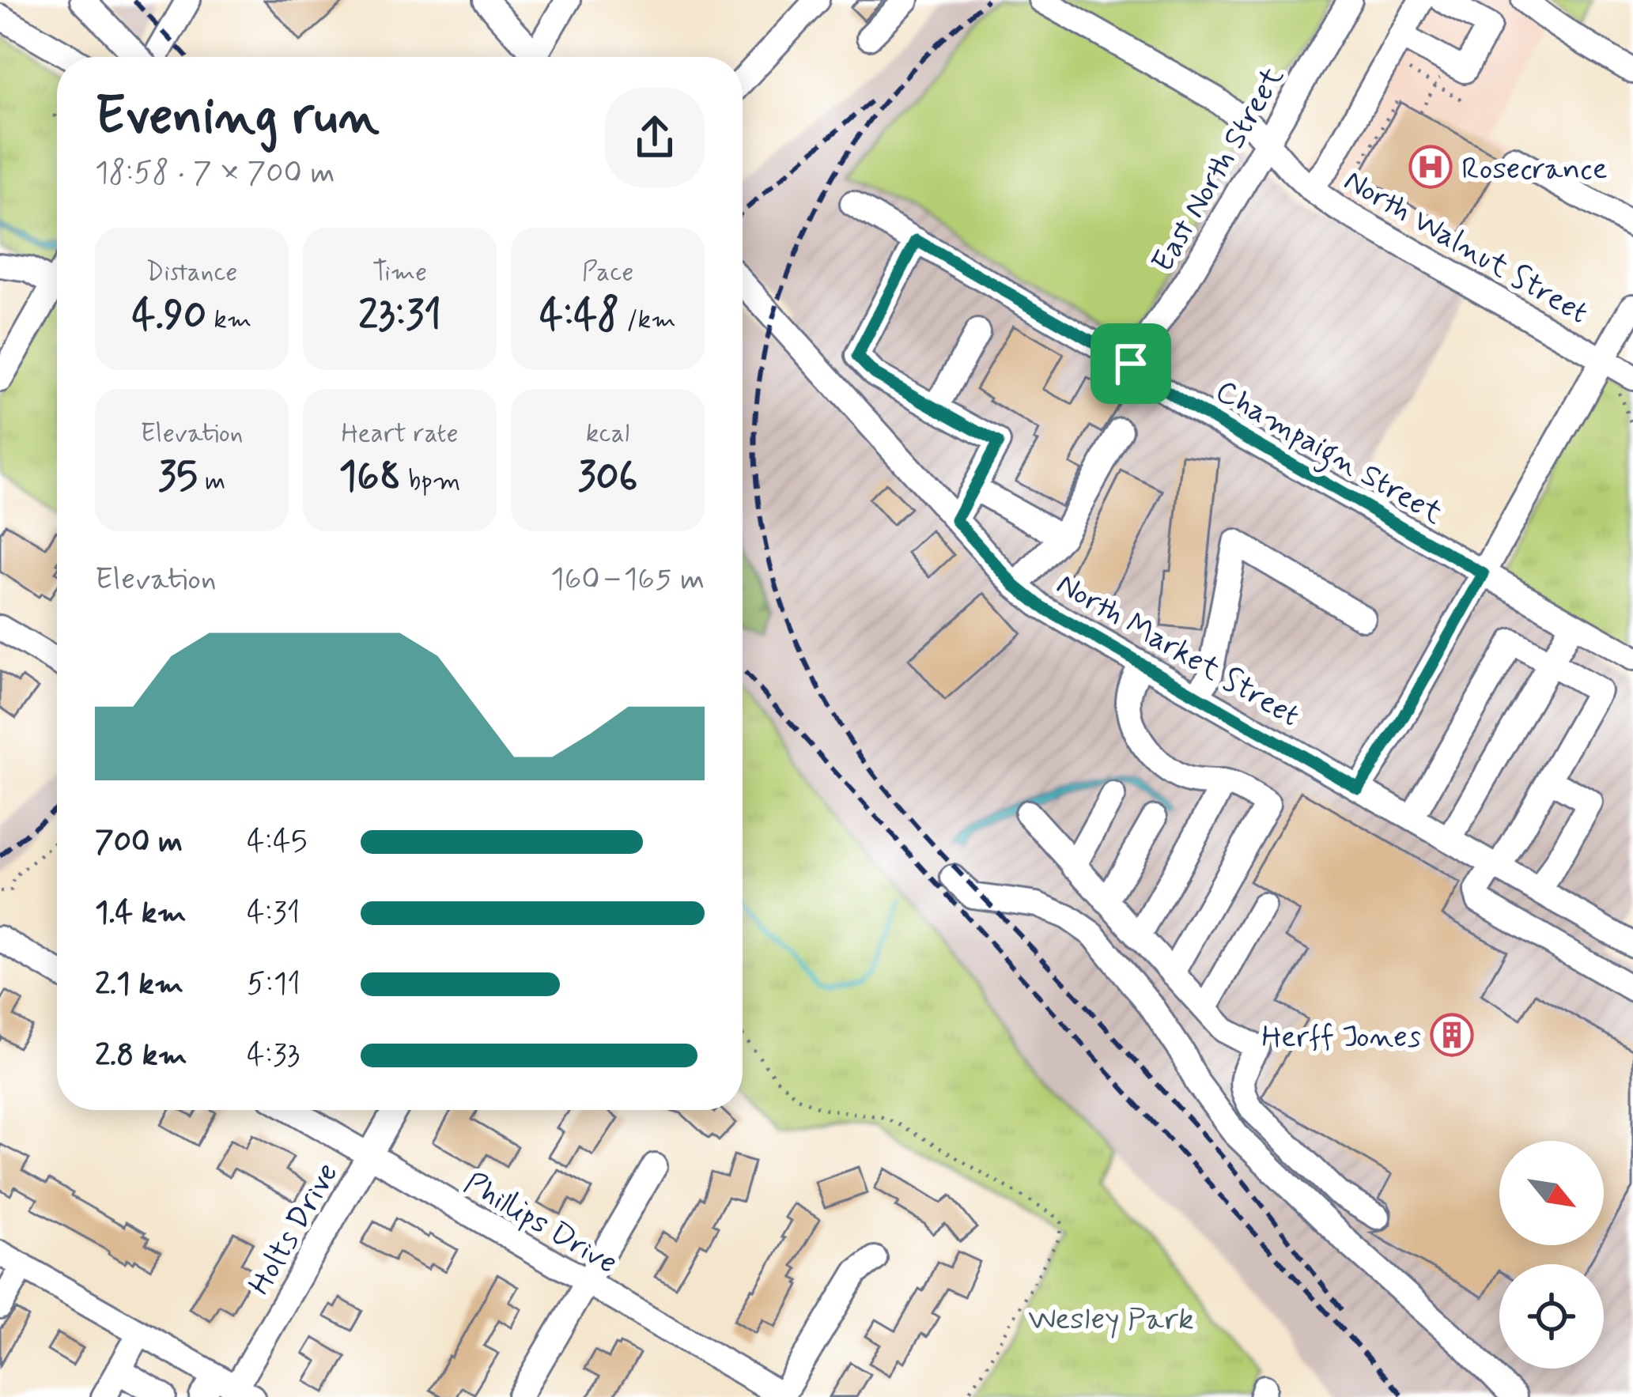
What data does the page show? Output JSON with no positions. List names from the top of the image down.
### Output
{
  "streets": {
    "street": [
      "East North Street",
      "North Walnut Street",
      "Champaign Street",
      "North Market Street",
      "Phillips Drive",
      "Holts Drive"
    ]
  },
  "crossings": [
    ["East North Street", "North Walnut Street"],
    ["East North Street", "Champaign Street"],
    ["Phillips Drive", "Holts Drive"]
  ],
  "parks": ["Wesley Park"],
  "places": {
    "hospital": ["Rosecrance"],
    "building": ["Herff Jones"]
  },
  "north": "bottom right",
  "page": {
    "heading": ["Evening run", "18:58 · 7 × 700 m"],
    "stats": [
      ["Distance", "4.90 km"],
      ["Time", "23:31"],
      ["Pace", "4:48 /km"],
      ["Elevation", "35 m"],
      ["Heart rate", "168 bpm"],
      ["kcal", "306"]
    ],
    "chart": ["Elevation", "160–165 m"],
    "list": [
      {
        "name": "700 m",
        "note": "4:45"
      },
      {
        "name": "1.4 km",
        "note": "4:31"
      },
      {
        "name": "2.1 km",
        "note": "5:11"
      },
      {
        "name": "2.8 km",
        "note": "4:33"
      }
    ]
  }
}
